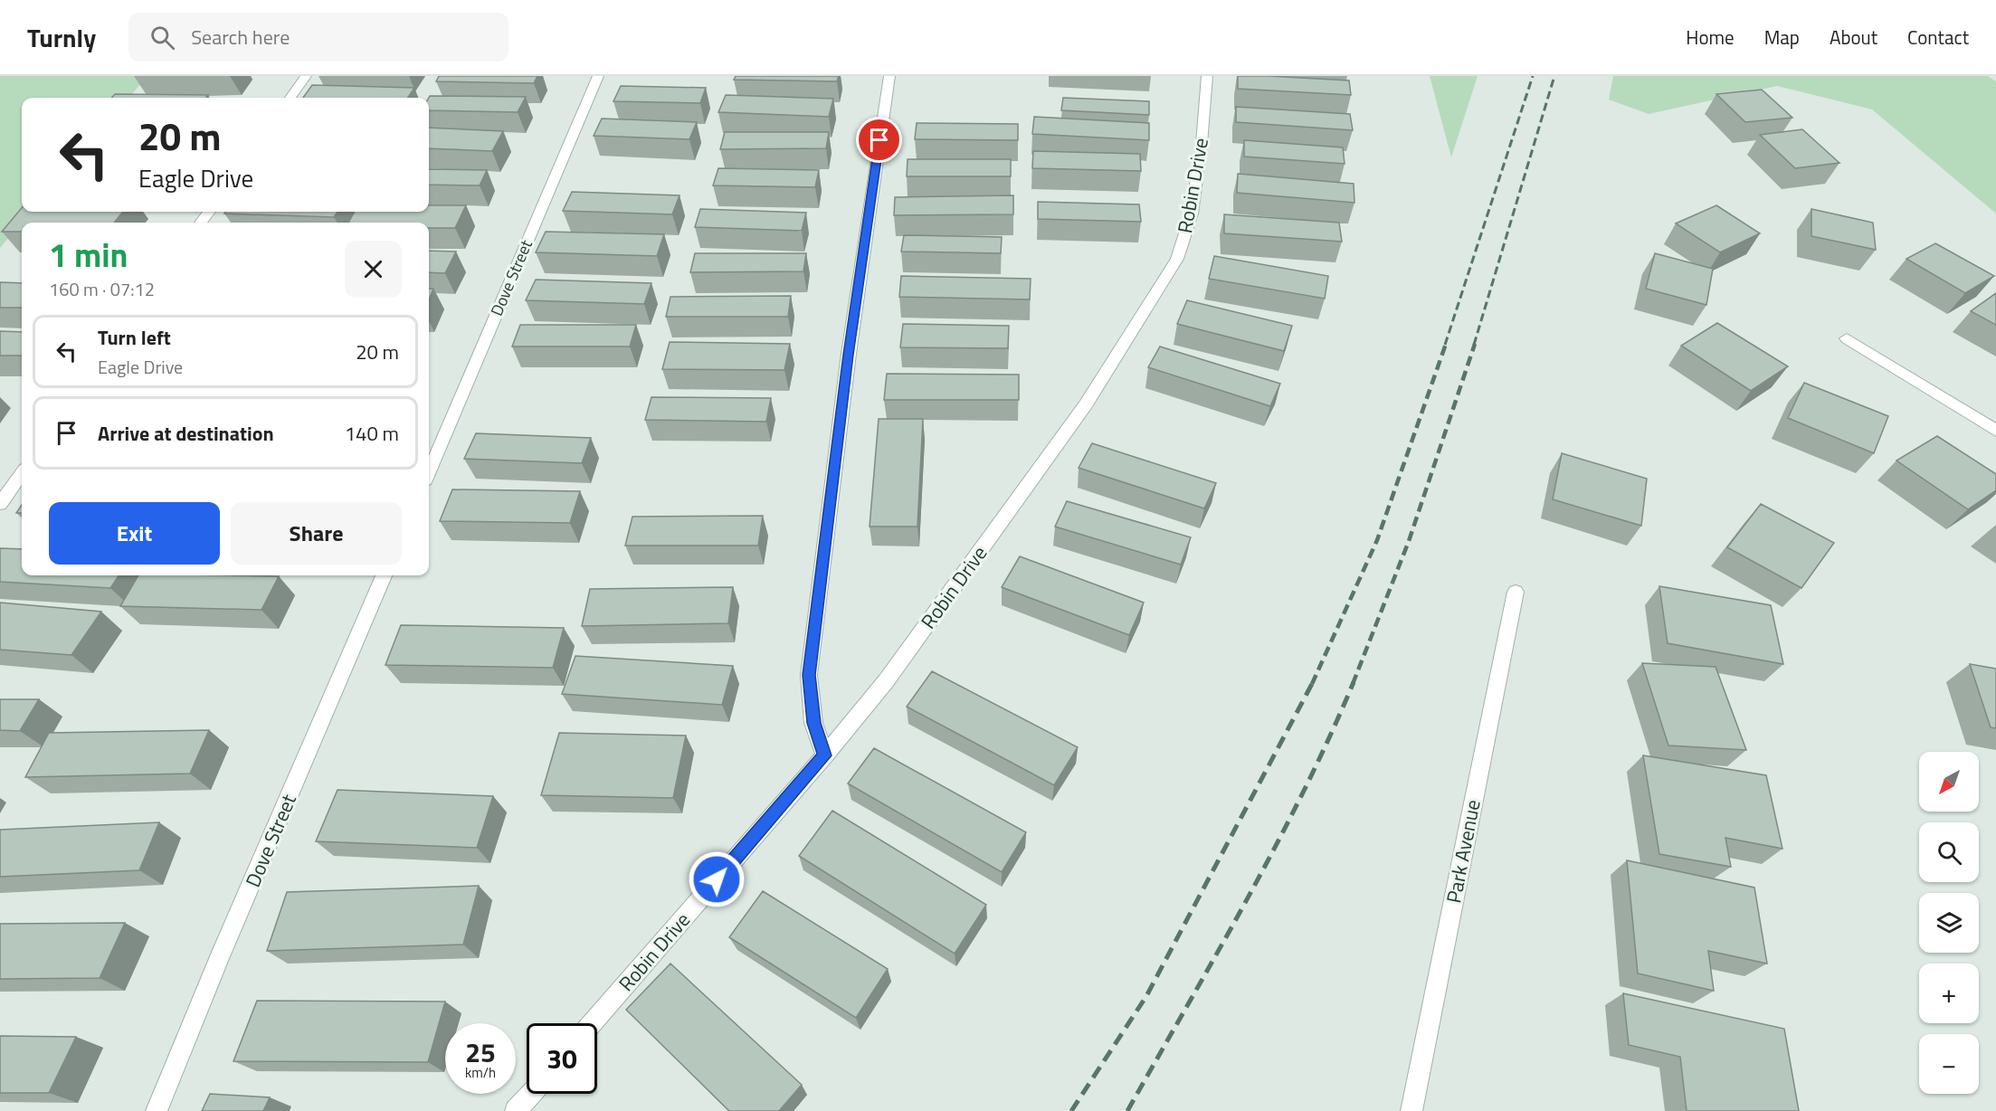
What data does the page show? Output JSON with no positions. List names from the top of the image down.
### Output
{
  "streets": {
    "street": ["Robin Drive", "Dove Street", "Park Avenue"]
  },
  "north": "bottom left",
  "page": {
    "header": "Turnly",
    "search": "Search here",
    "nav": [
      "Home",
      "Map",
      "About",
      "Contact"
    ],
    "turn": ["20 m", "Eagle Drive"],
    "heading": ["1 min", "160 m · 07:12"],
    "list": [
      {
        "name": "Turn left",
        "note": "Eagle Drive",
        "value": "20 m"
      },
      {
        "name": "Arrive at destination",
        "value": "140 m"
      }
    ],
    "buttons": ["Exit", "Share"],
    "map_buttons": ["+", "−"],
    "speed": "25 km/h",
    "limit": "30"
  }
}
